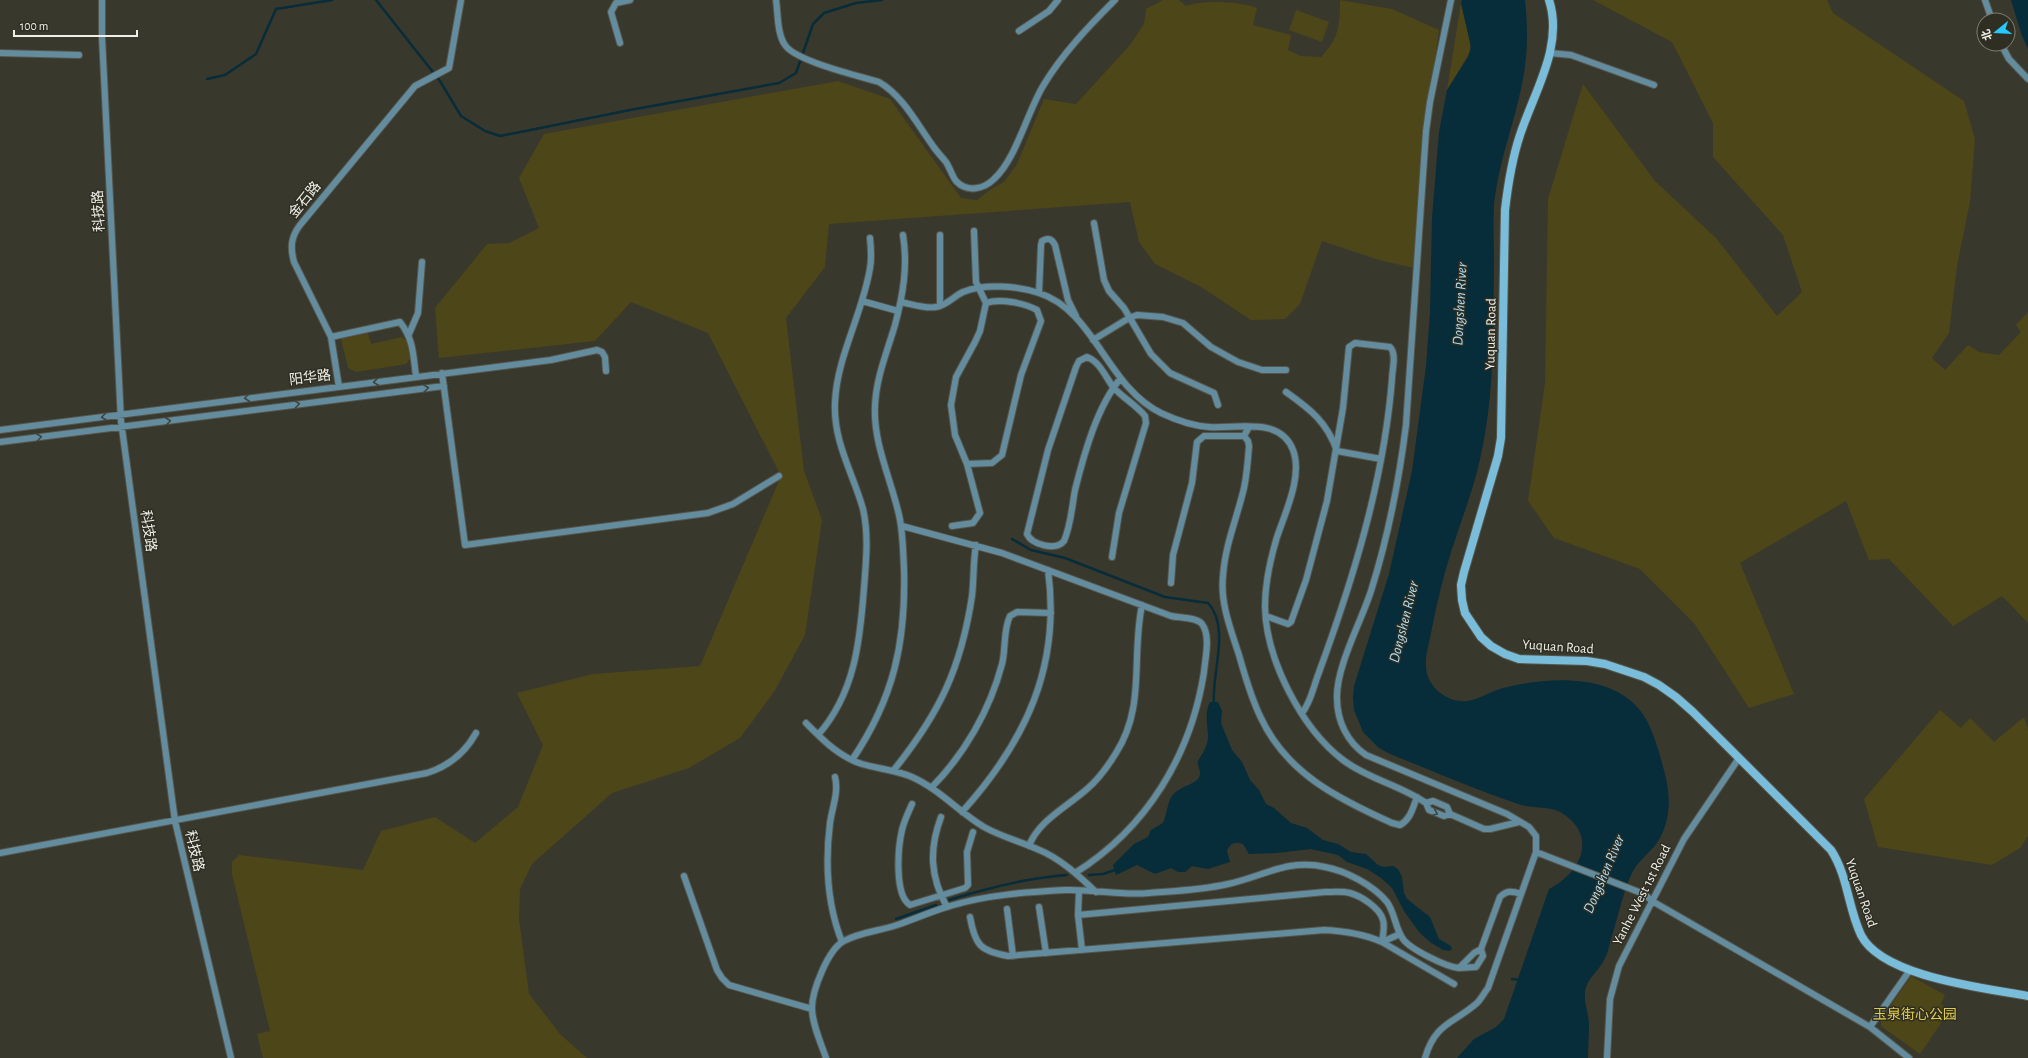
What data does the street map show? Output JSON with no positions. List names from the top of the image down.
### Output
{
  "streets": {
    "street": [
      "金石路",
      "科技路",
      "Yuquan Road",
      "阳华路",
      "Yanhe West 1st Road"
    ]
  },
  "crossings": [
    ["金石路", "阳华路"],
    ["科技路", "阳华路"],
    ["Yuquan Road", "Yanhe West 1st Road"]
  ],
  "water": ["Dongshen River"],
  "parks": ["玉泉街心公园"],
  "scale_bar": "100 m",
  "north": "left"
}
